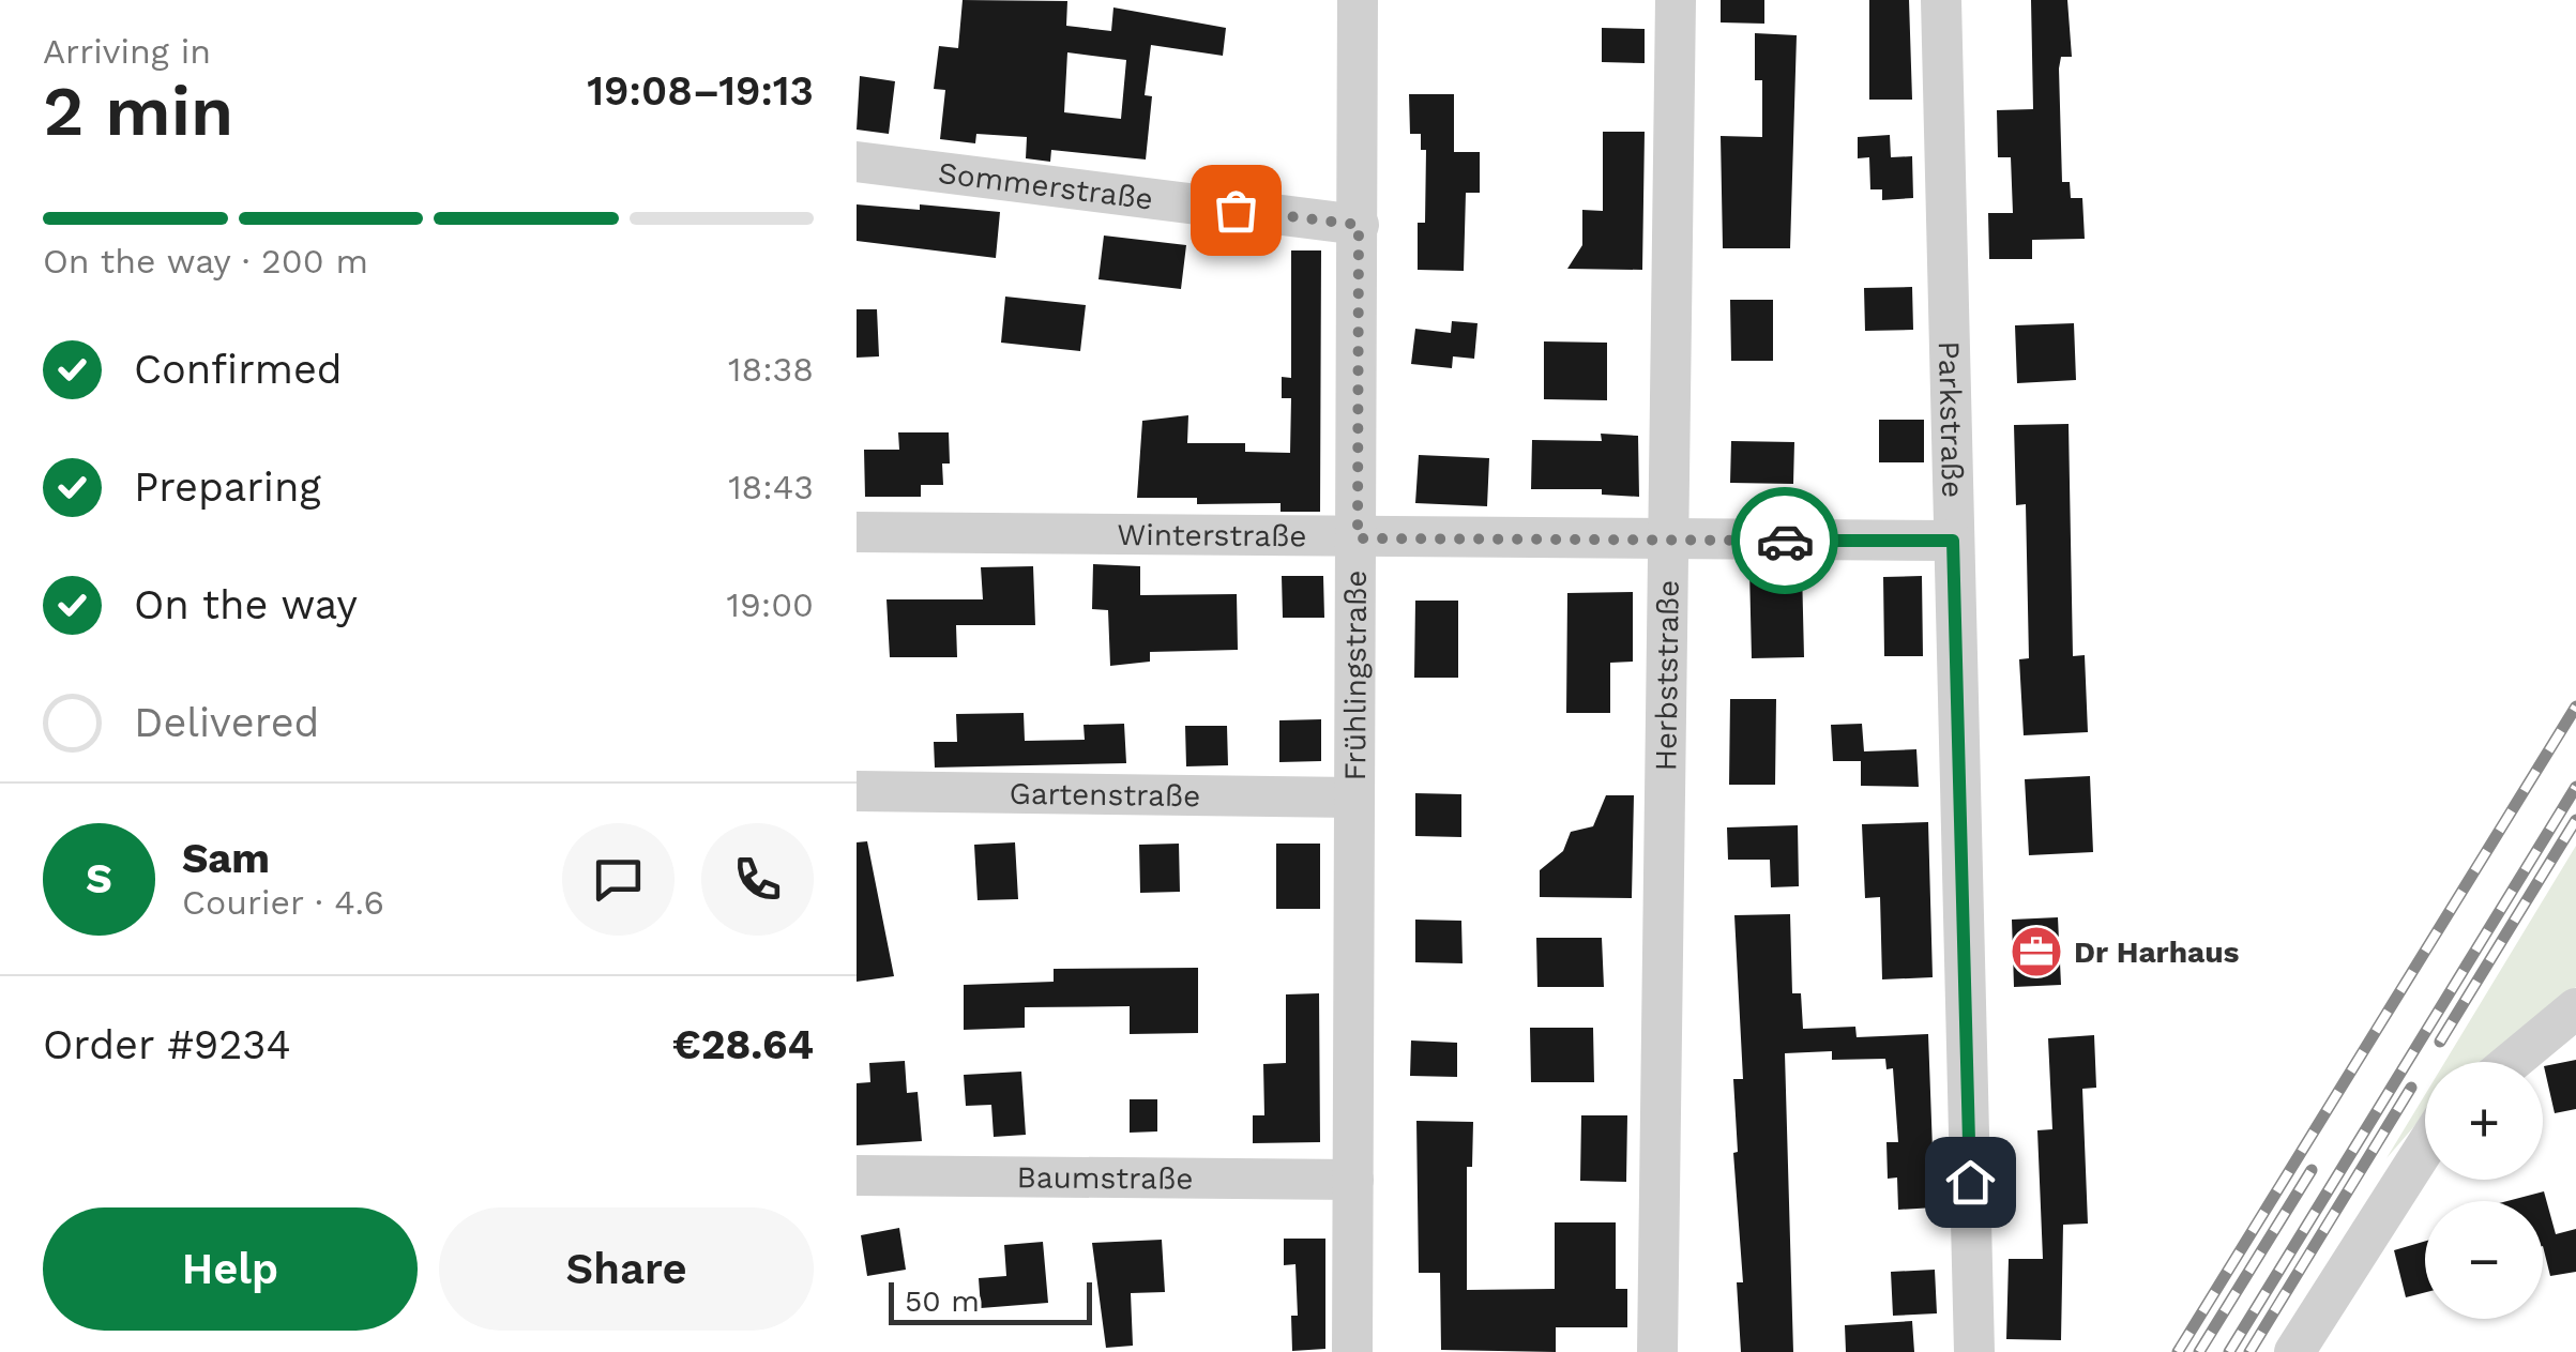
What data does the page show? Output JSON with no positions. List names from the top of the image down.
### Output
{
  "streets": {
    "street": [
      "Sommerstraße",
      "Parkstraße",
      "Winterstraße",
      "Frühlingstraße",
      "Herbststraße",
      "Gartenstraße",
      "Baumstraße"
    ]
  },
  "crossings": [
    ["Sommerstraße", "Frühlingstraße"],
    ["Parkstraße", "Winterstraße"],
    ["Winterstraße", "Frühlingstraße"],
    ["Winterstraße", "Herbststraße"],
    ["Frühlingstraße", "Gartenstraße"],
    ["Frühlingstraße", "Baumstraße"]
  ],
  "places": {
    "office": ["Dr Harhaus"]
  },
  "scale_bar": "50 m",
  "page": {
    "heading": ["2 min", "Arriving in", "19:08–19:13"],
    "panel": [
      "Sam",
      "Courier · 4.6",
      "Order #9234",
      "€28.64"
    ],
    "bar": "On the way · 200 m",
    "list": [
      ["Confirmed", "18:38"],
      ["Preparing", "18:43"],
      ["On the way", "19:00"],
      "Delivered"
    ],
    "round": "S",
    "map_buttons": ["+", "−"],
    "buttons": ["Help", "Share"],
    "scale": "50 m"
  }
}
